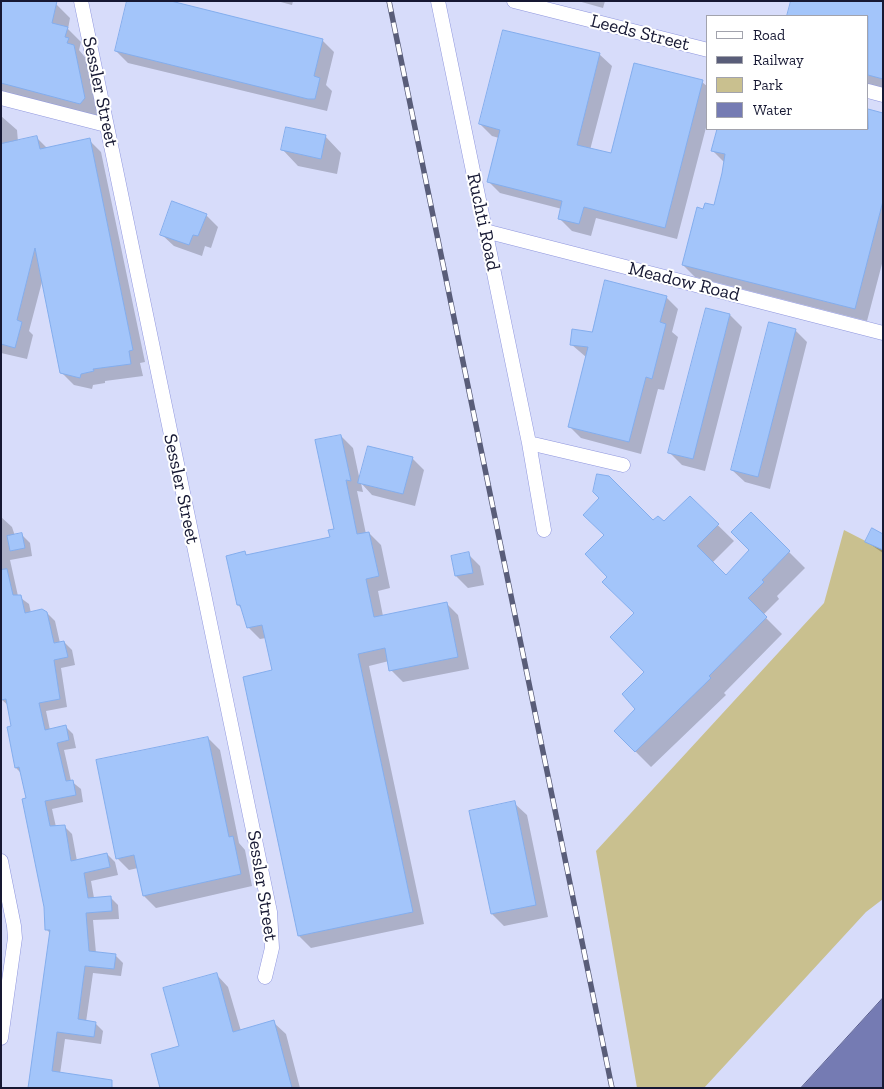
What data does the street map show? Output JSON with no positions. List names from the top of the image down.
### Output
{
  "streets": {
    "street": [
      "Leeds Street",
      "Sessler Street",
      "Ruchti Road",
      "Meadow Road"
    ]
  },
  "crossings": [
    ["Ruchti Road", "Meadow Road"]
  ],
  "legend": [
    "Road",
    "Railway",
    "Park",
    "Water"
  ]
}
